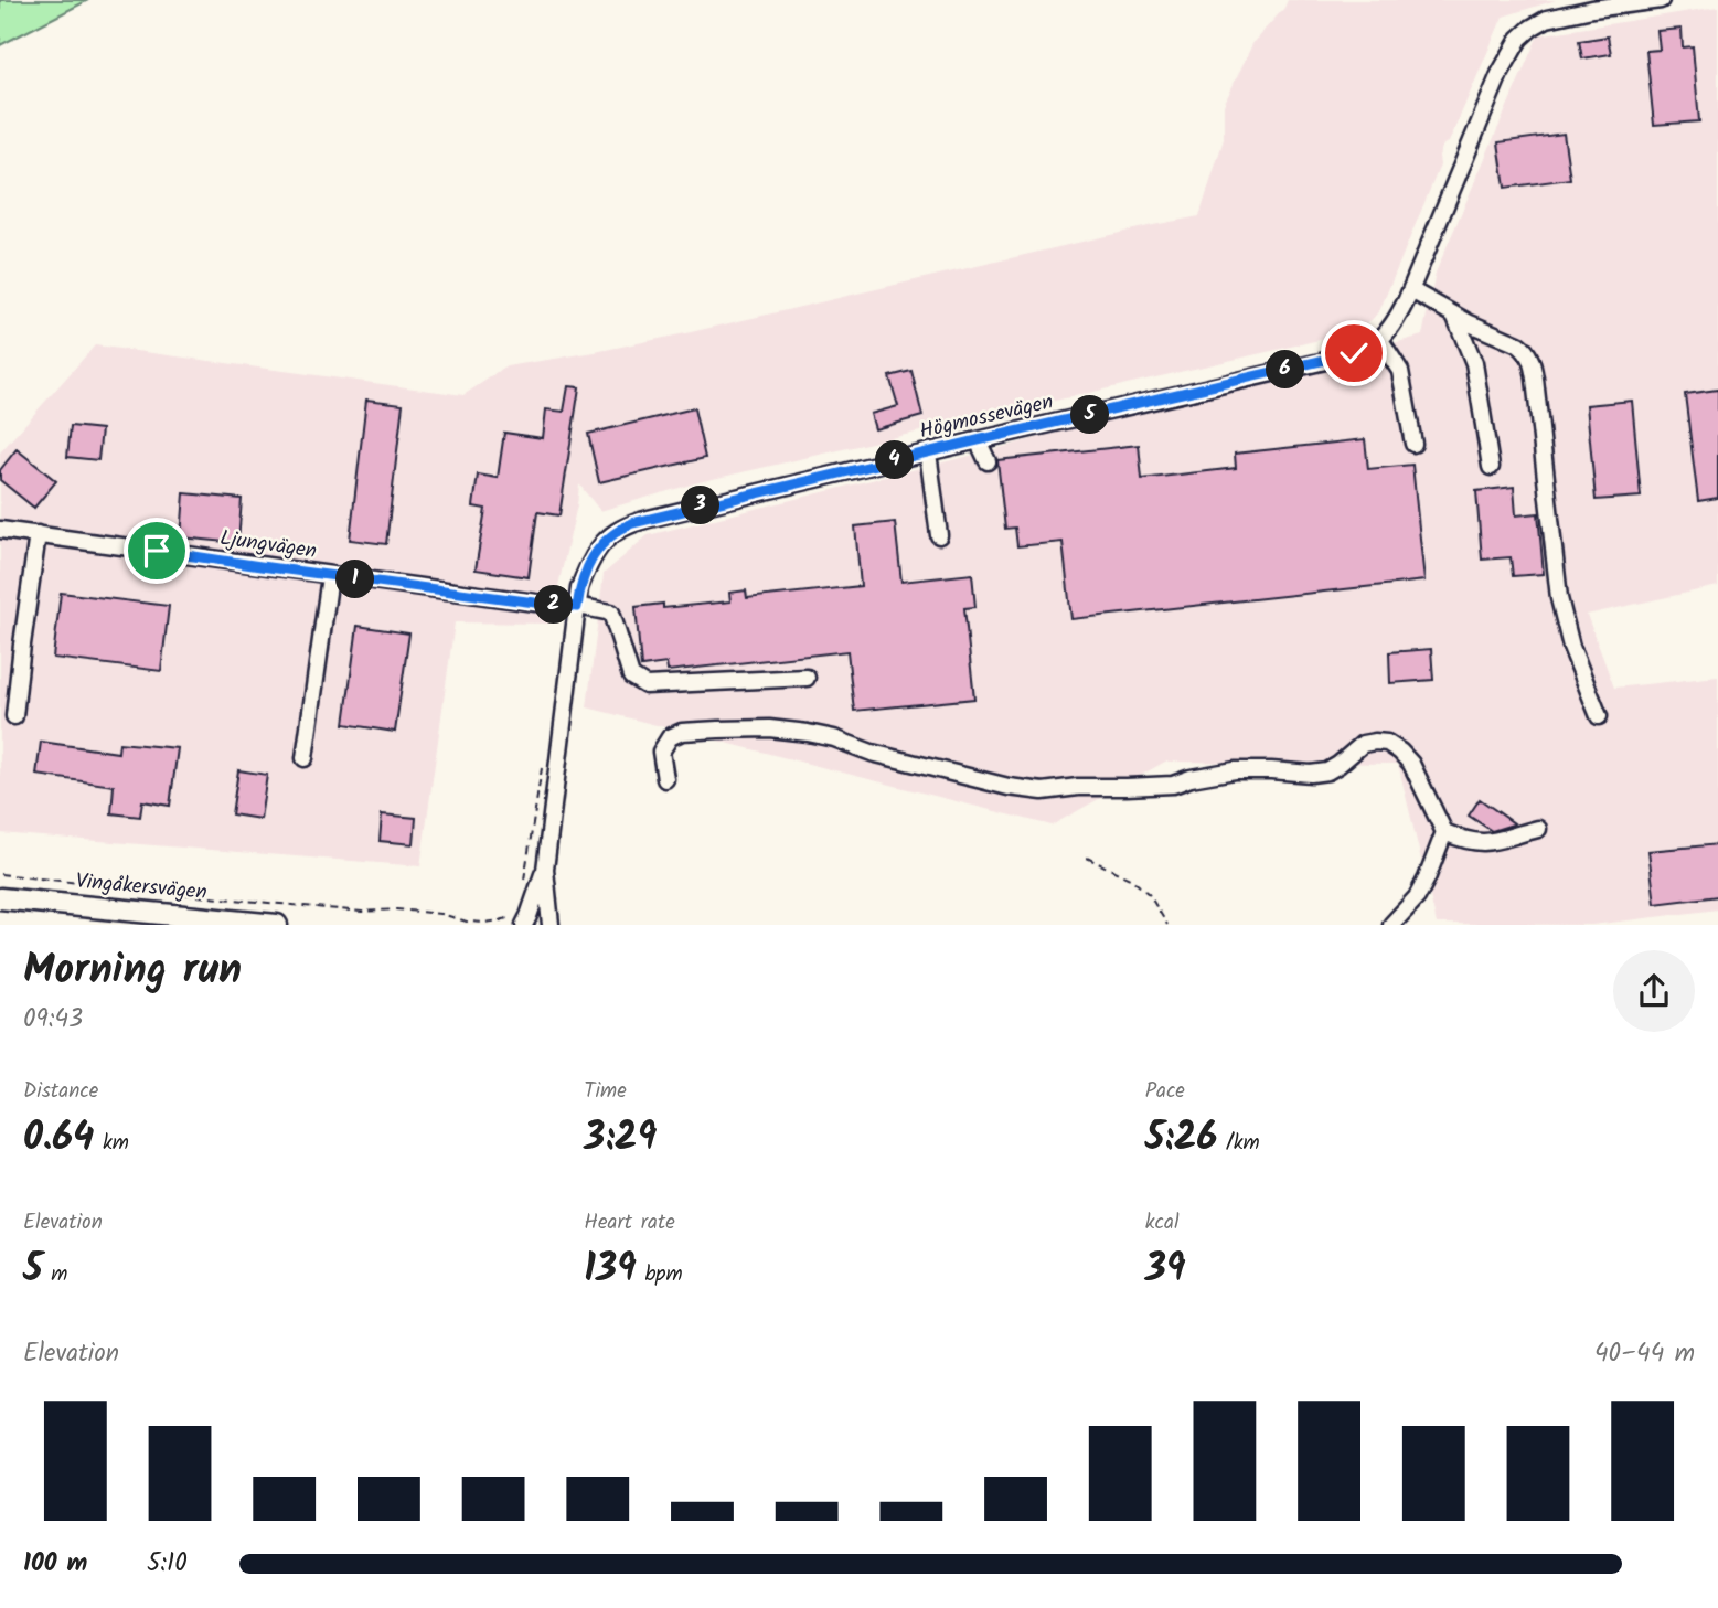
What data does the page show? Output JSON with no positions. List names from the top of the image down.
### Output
{
  "streets": {
    "main road": ["Vingåkersvägen"],
    "street": ["Högmossevägen", "Ljungvägen"]
  },
  "crossings": [
    ["Högmossevägen", "Ljungvägen"]
  ],
  "page": {
    "pins": [
      "6",
      "5",
      "4",
      "3",
      "1",
      "2"
    ],
    "heading": ["Morning run", "09:43"],
    "stats": [
      ["Distance", "0.64 km"],
      ["Time", "3:29"],
      ["Pace", "5:26 /km"],
      ["Elevation", "5 m"],
      ["Heart rate", "139 bpm"],
      ["kcal", "39"]
    ],
    "chart": ["Elevation", "40–44 m"],
    "list": [
      {
        "name": "100 m",
        "note": "5:10"
      }
    ]
  }
}
